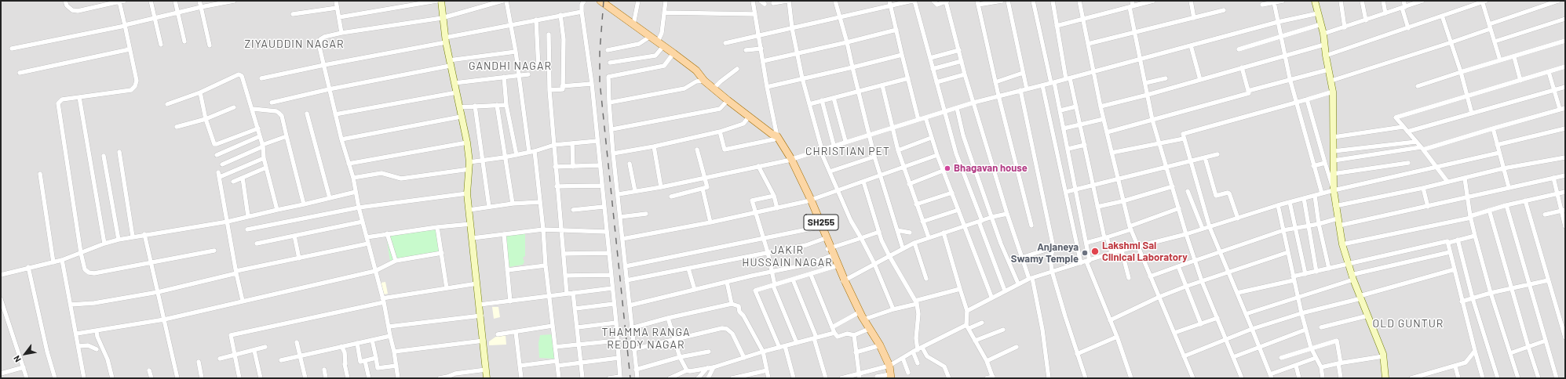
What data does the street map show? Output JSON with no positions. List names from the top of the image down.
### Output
{
  "streets": {
    "main road": ["SH255"]
  },
  "districts": [
    "ZIYAUDDIN NAGAR",
    "GANDHI NAGAR",
    "CHRISTIAN PET",
    "JAKIR HUSSAIN NAGAR",
    "OLD GUNTUR",
    "THAMMA RANGA REDDY NAGAR"
  ],
  "places": ["Bhagavan house", "Lakshmi Sai Clinical Laboratory", "Anjaneya Swamy Temple"],
  "north": "bottom left"
}
